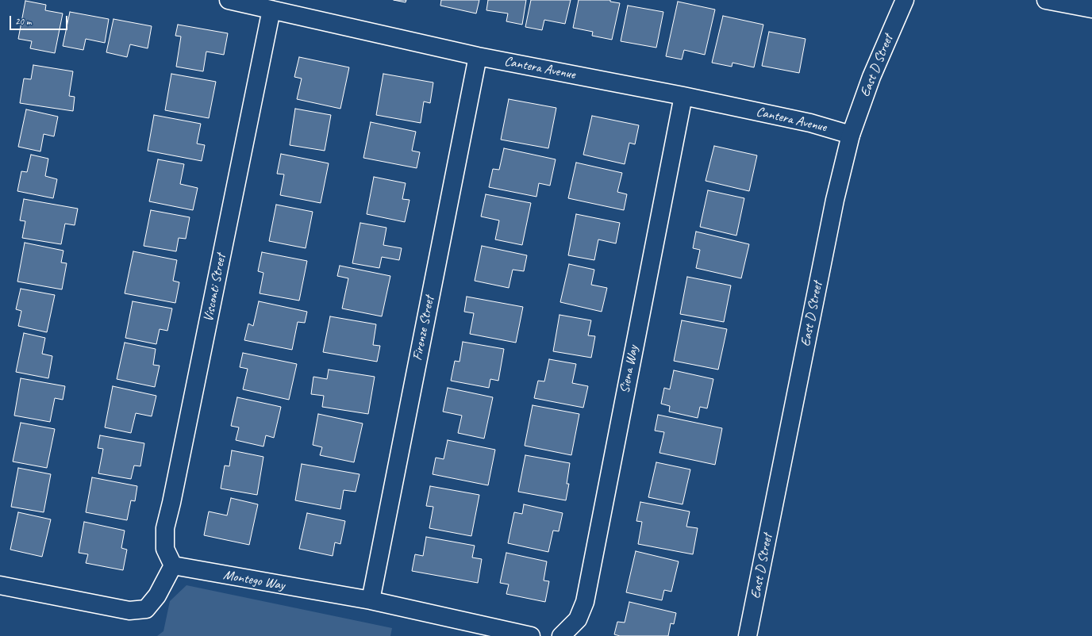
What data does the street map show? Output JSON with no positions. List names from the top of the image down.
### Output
{
  "streets": {
    "street": [
      "East D Street",
      "Cantera Avenue",
      "Visconti Street",
      "Firenze Street",
      "Siena Way",
      "Montego Way"
    ]
  },
  "crossings": [
    ["East D Street", "Cantera Avenue"],
    ["Cantera Avenue", "Visconti Street"],
    ["Cantera Avenue", "Firenze Street"],
    ["Cantera Avenue", "Siena Way"],
    ["Visconti Street", "Montego Way"],
    ["Firenze Street", "Montego Way"]
  ],
  "scale_bar": "20 m"
}
